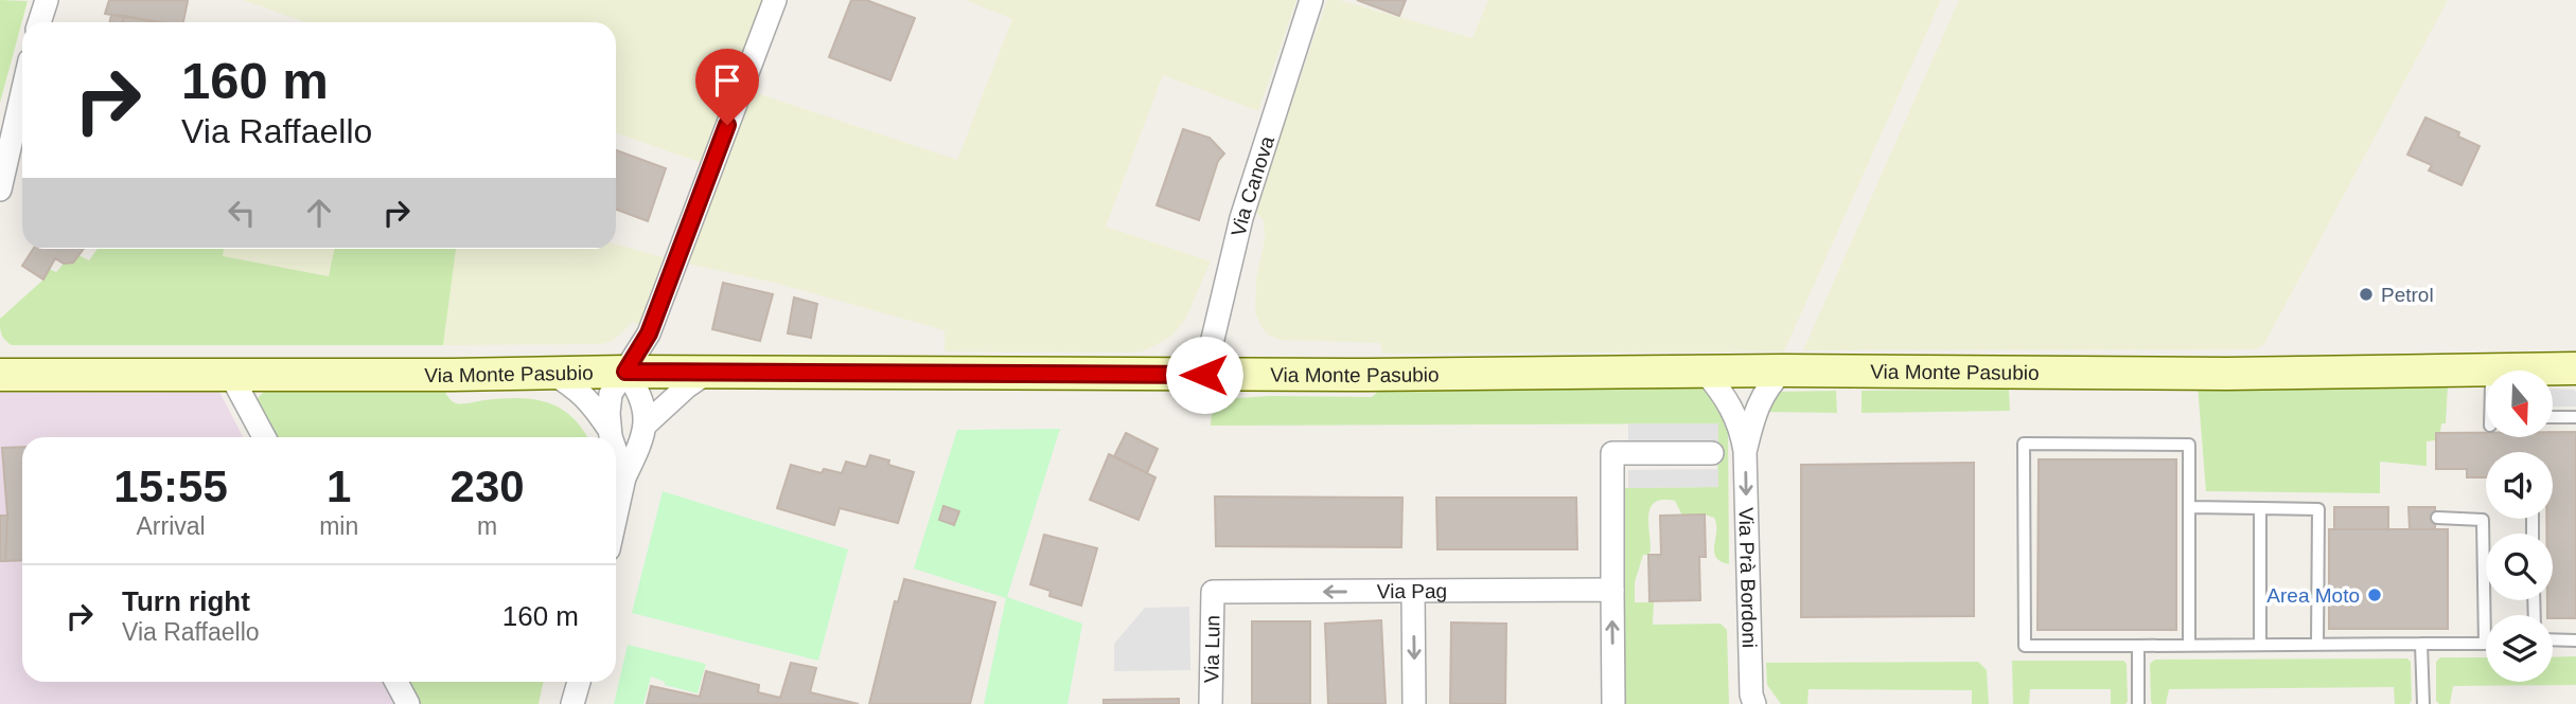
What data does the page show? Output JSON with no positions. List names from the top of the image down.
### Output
{
  "streets": {
    "main road": ["Via Monte Pasubio"],
    "street": [
      "Via Canova",
      "Via Prà Bordoni",
      "Via Pag",
      "Via Lun"
    ]
  },
  "crossings": [
    ["Via Canova", "Via Monte Pasubio"],
    ["Via Monte Pasubio", "Via Prà Bordoni"],
    ["Via Pag", "Via Lun"]
  ],
  "one_way": ["Via Pag"],
  "places": ["Petrol", "Area Moto"],
  "north": "bottom",
  "page": {
    "turn": ["160 m", "Via Raffaello"],
    "eta": [
      "15:55",
      "Arrival",
      "1",
      "min",
      "230",
      "m"
    ],
    "list": [
      {
        "name": "Turn right",
        "note": "Via Raffaello",
        "value": "160 m"
      }
    ]
  }
}
